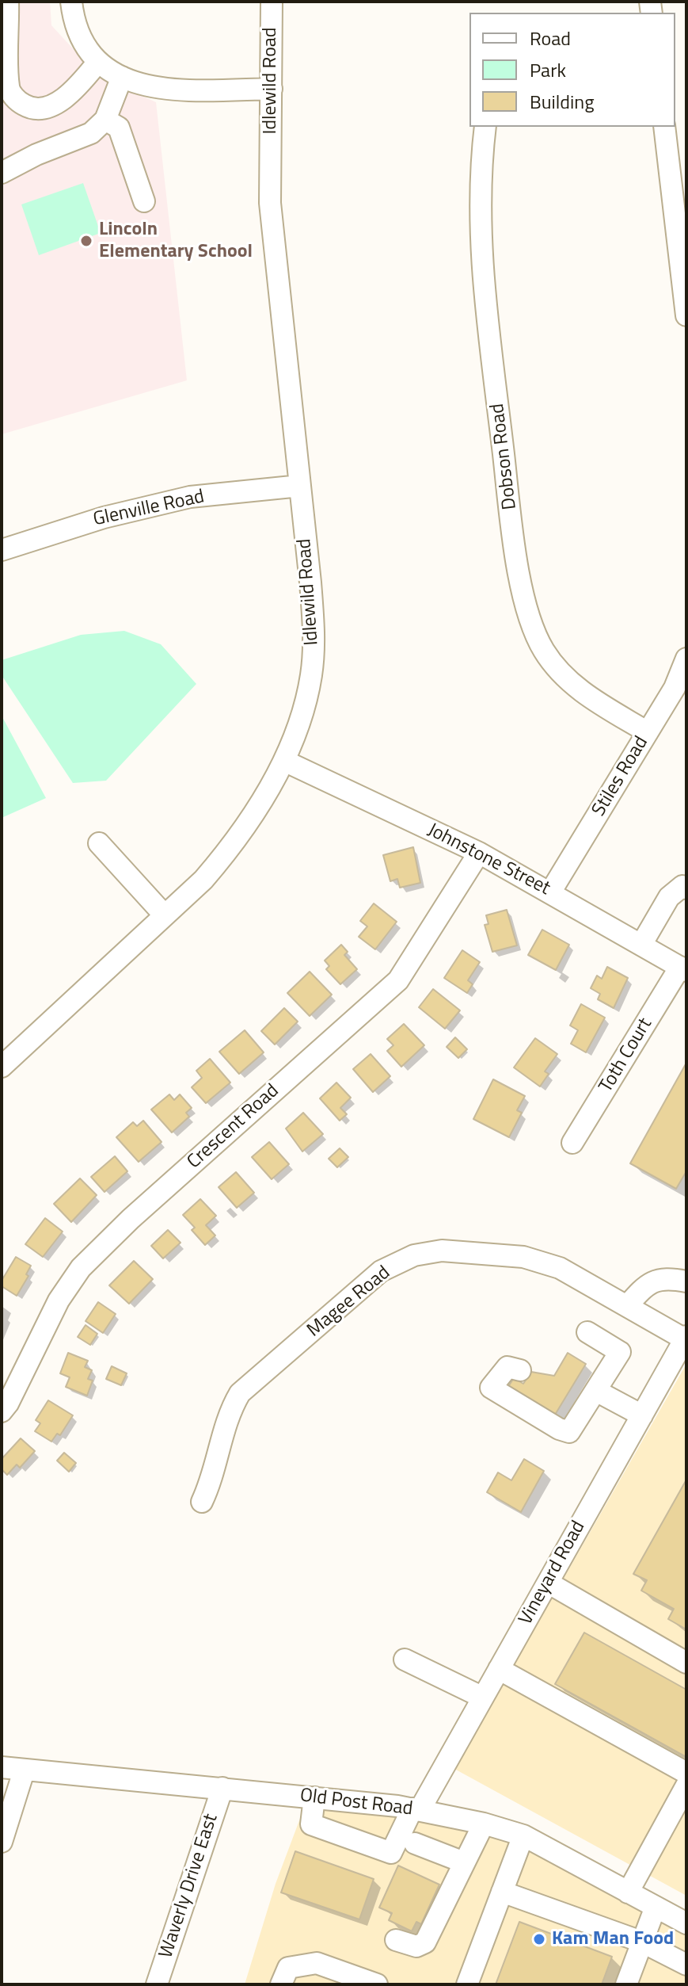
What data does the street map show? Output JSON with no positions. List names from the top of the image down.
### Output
{
  "streets": {
    "street": [
      "Idlewild Road",
      "Dobson Road",
      "Glenville Road",
      "Stiles Road",
      "Johnstone Street",
      "Toth Court",
      "Crescent Road",
      "Magee Road",
      "Vineyard Road",
      "Old Post Road",
      "Waverly Drive East"
    ]
  },
  "crossings": [
    ["Idlewild Road", "Glenville Road"],
    ["Idlewild Road", "Johnstone Street"],
    ["Dobson Road", "Stiles Road"],
    ["Stiles Road", "Johnstone Street"],
    ["Johnstone Street", "Toth Court"],
    ["Johnstone Street", "Crescent Road"],
    ["Magee Road", "Vineyard Road"],
    ["Vineyard Road", "Old Post Road"],
    ["Old Post Road", "Waverly Drive East"]
  ],
  "places": ["Lincoln Elementary School", "Kam Man Food"],
  "legend": ["Road", "Park", "Building"]
}
